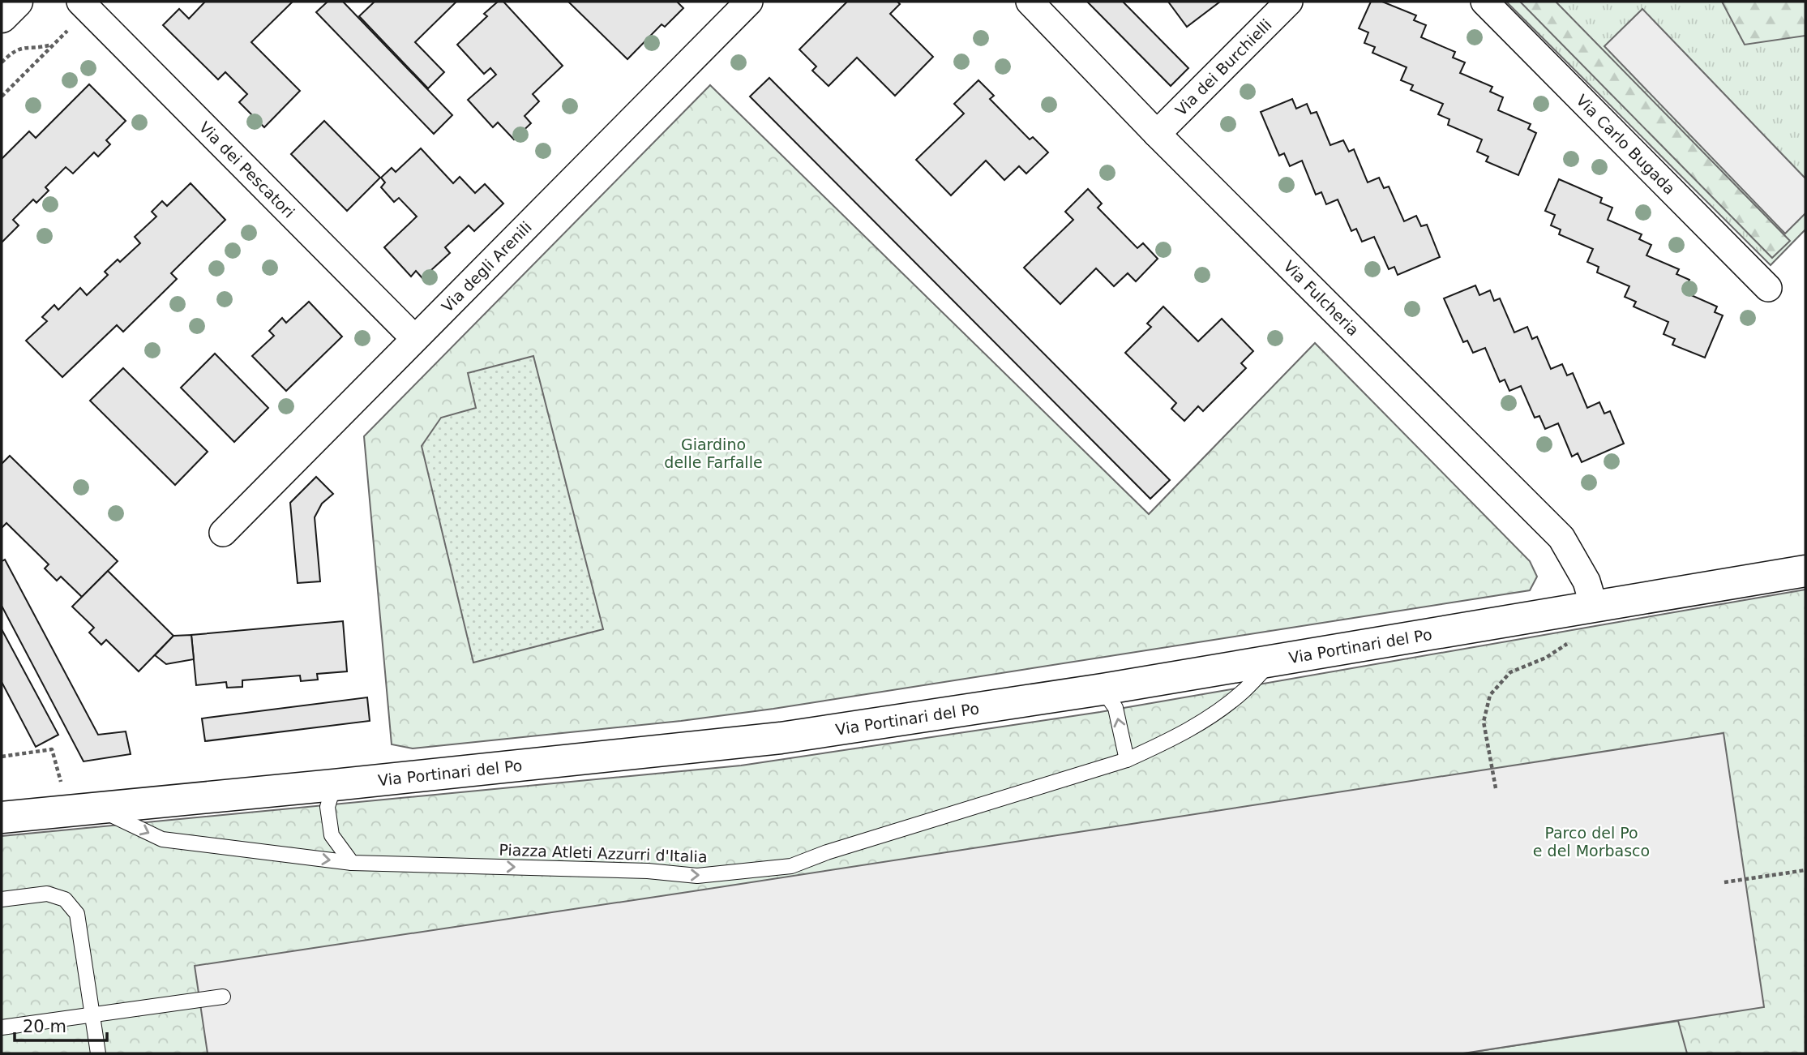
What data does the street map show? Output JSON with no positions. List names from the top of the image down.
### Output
{
  "streets": {
    "street": [
      "Via dei Burchielli",
      "Via Carlo Bugada",
      "Via dei Pescatori",
      "Via degli Arenili",
      "Via Fulcheria",
      "Via Portinari del Po"
    ],
    "lane": ["Piazza Atleti Azzurri d'Italia"]
  },
  "crossings": [
    ["Via dei Burchielli", "Via Fulcheria"],
    ["Via dei Pescatori", "Via degli Arenili"],
    ["Via Fulcheria", "Via Portinari del Po"],
    ["Via Portinari del Po", "Piazza Atleti Azzurri d'Italia"]
  ],
  "one_way": ["Piazza Atleti Azzurri d'Italia"],
  "parks": ["Giardino delle Farfalle", "Parco del Po e del Morbasco"],
  "scale_bar": "20 m"
}
